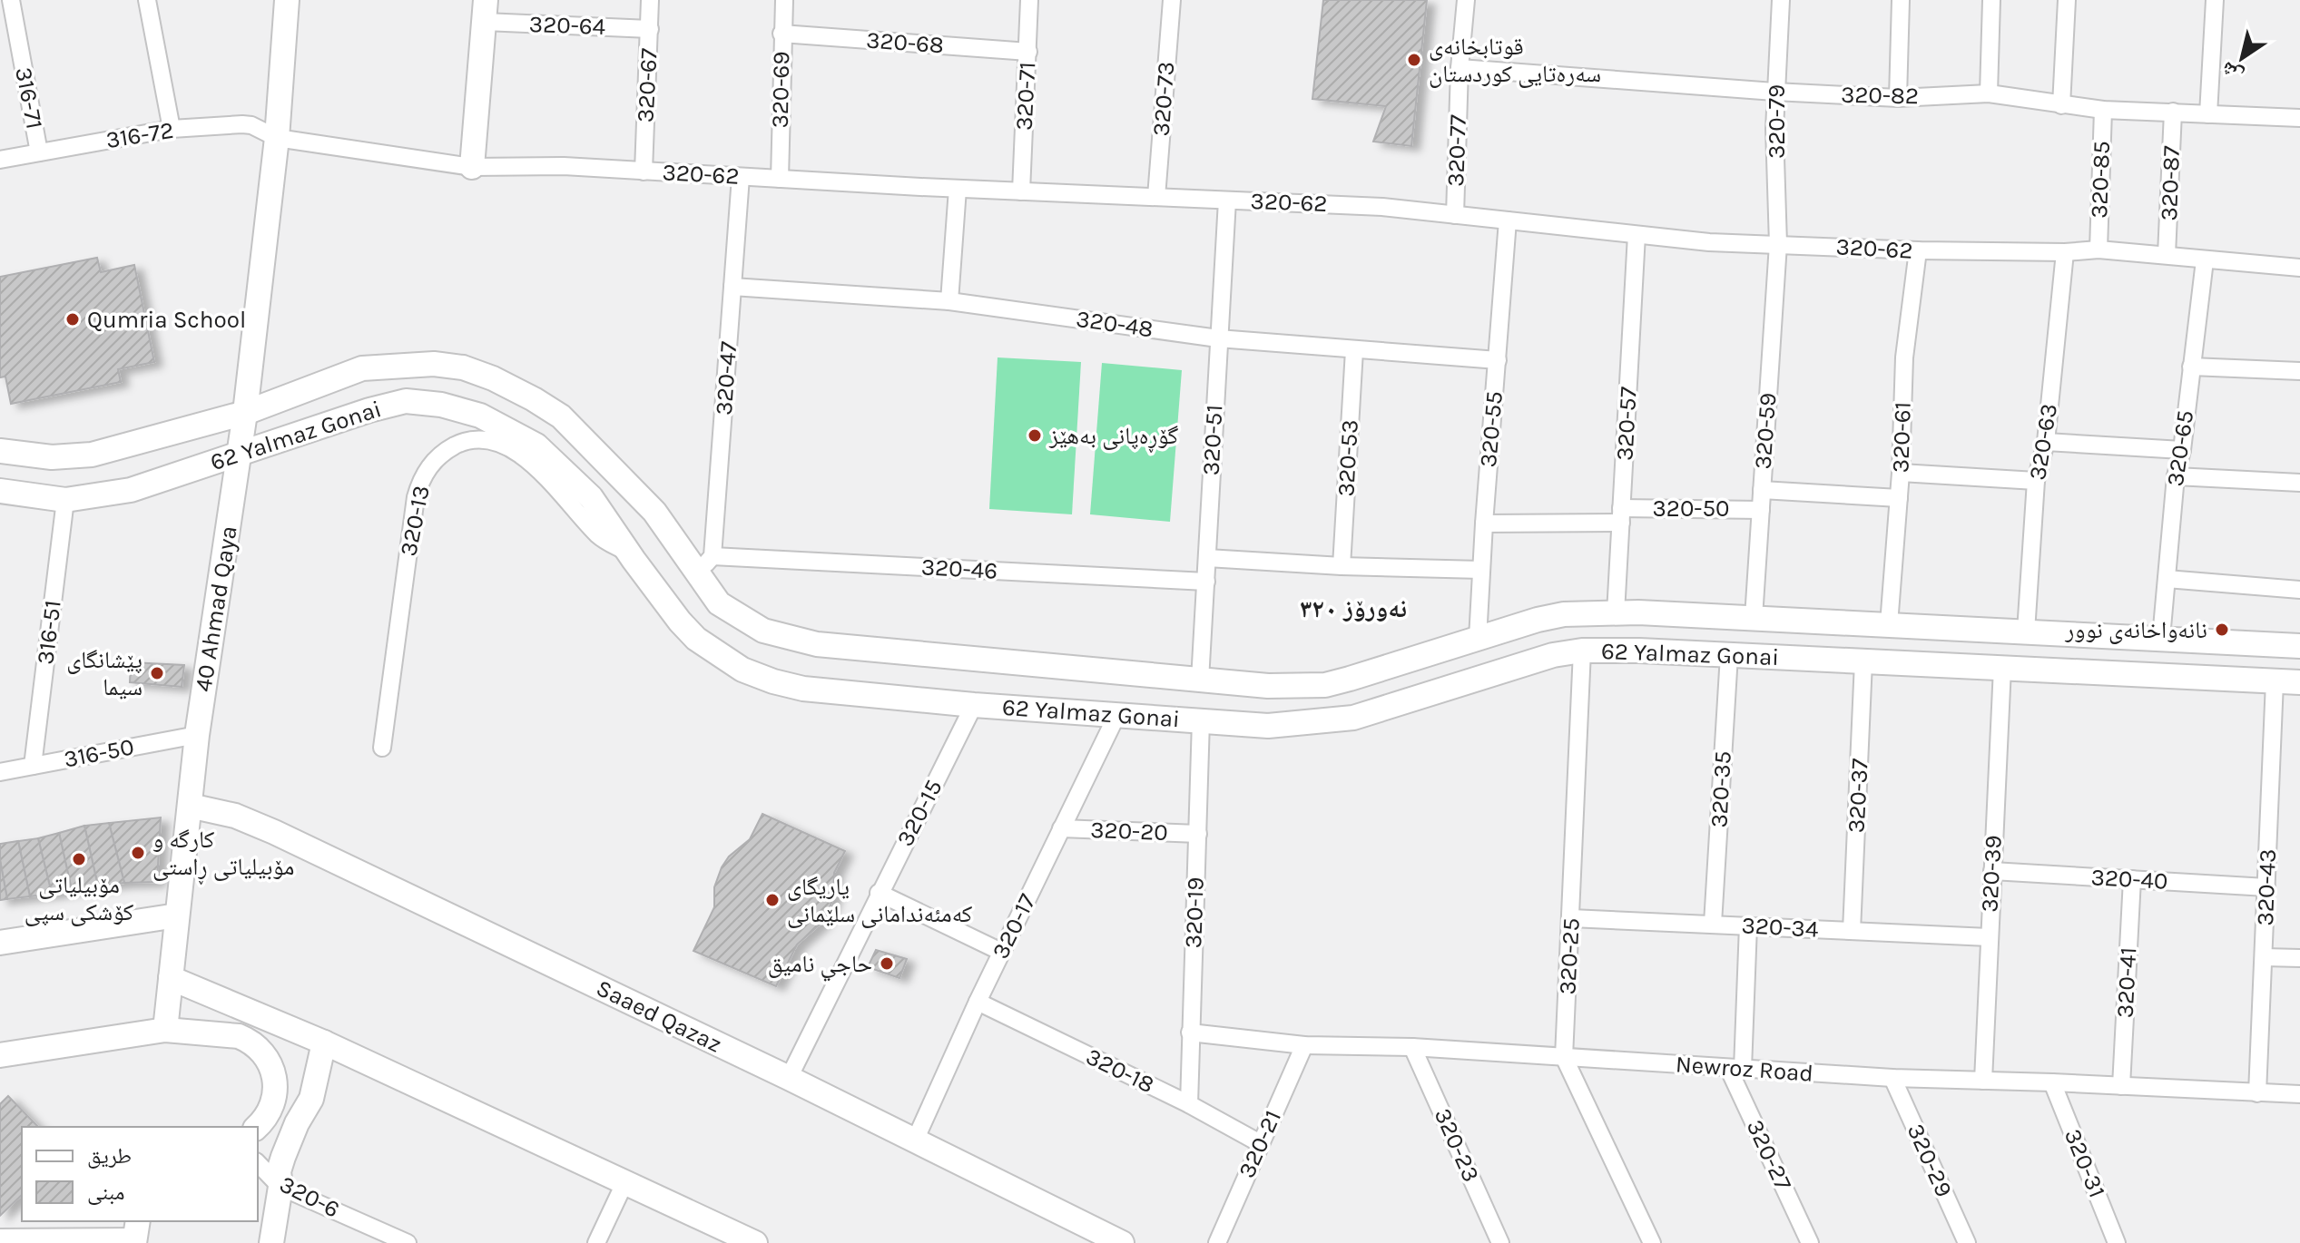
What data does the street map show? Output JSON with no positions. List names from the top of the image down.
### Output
{
  "streets": {
    "main road": ["62 Yalmaz Gonai", "40 Ahmad Qaya", "Saaed Qazaz"],
    "street": [
      "320-64",
      "320-68",
      "320-67",
      "320-69",
      "320-82",
      "320-71",
      "316-71",
      "320-73",
      "320-79",
      "316-72",
      "320-77",
      "320-62",
      "320-85",
      "320-87",
      "320-48",
      "320-47",
      "320-57",
      "320-55",
      "320-59",
      "320-61",
      "320-51",
      "320-63",
      "320-65",
      "320-53",
      "320-50",
      "320-13",
      "320-46",
      "316-51",
      "316-50",
      "320-35",
      "320-37",
      "320-15",
      "320-20",
      "320-39",
      "320-40",
      "320-43",
      "320-19",
      "320-17",
      "320-34",
      "320-25",
      "320-41",
      "Newroz Road",
      "320-18",
      "320-21",
      "320-23",
      "320-27",
      "320-29",
      "320-31",
      "320-6"
    ]
  },
  "crossings": [
    ["320-64", "320-67"],
    ["320-68", "320-69"],
    ["320-68", "320-71"],
    ["320-67", "320-62"],
    ["320-69", "320-62"],
    ["320-82", "320-79"],
    ["320-82", "320-77"],
    ["320-82", "320-85"],
    ["320-82", "320-87"],
    ["320-71", "320-62"],
    ["316-71", "316-72"],
    ["320-73", "320-62"],
    ["320-79", "320-62"],
    ["320-79", "320-59"],
    ["316-72", "320-62"],
    ["316-72", "40 Ahmad Qaya"],
    ["320-77", "320-62"],
    ["320-62", "320-85"],
    ["320-62", "320-87"],
    ["320-62", "320-47"],
    ["320-62", "320-57"],
    ["320-62", "320-55"],
    ["320-62", "320-59"],
    ["320-62", "320-61"],
    ["320-62", "320-51"],
    ["320-62", "320-63"],
    ["320-62", "320-65"],
    ["320-62", "40 Ahmad Qaya"],
    ["320-48", "320-47"],
    ["320-48", "320-55"],
    ["320-48", "320-51"],
    ["320-48", "320-53"],
    ["320-47", "320-46"],
    ["320-57", "62 Yalmaz Gonai"],
    ["320-57", "320-50"],
    ["320-55", "62 Yalmaz Gonai"],
    ["320-55", "320-50"],
    ["320-59", "62 Yalmaz Gonai"],
    ["320-59", "320-50"],
    ["62 Yalmaz Gonai", "320-61"],
    ["62 Yalmaz Gonai", "320-51"],
    ["62 Yalmaz Gonai", "320-63"],
    ["62 Yalmaz Gonai", "320-65"],
    ["62 Yalmaz Gonai", "320-13"],
    ["62 Yalmaz Gonai", "40 Ahmad Qaya"],
    ["62 Yalmaz Gonai", "316-51"],
    ["62 Yalmaz Gonai", "320-35"],
    ["62 Yalmaz Gonai", "320-37"],
    ["62 Yalmaz Gonai", "320-15"],
    ["62 Yalmaz Gonai", "320-39"],
    ["62 Yalmaz Gonai", "320-43"],
    ["62 Yalmaz Gonai", "320-19"],
    ["62 Yalmaz Gonai", "320-17"],
    ["62 Yalmaz Gonai", "320-25"],
    ["320-61", "320-50"],
    ["320-51", "320-46"],
    ["40 Ahmad Qaya", "316-50"],
    ["40 Ahmad Qaya", "Saaed Qazaz"],
    ["316-51", "316-50"],
    ["320-35", "320-34"],
    ["320-37", "320-34"],
    ["320-15", "Saaed Qazaz"],
    ["320-20", "320-19"],
    ["320-20", "320-17"],
    ["320-39", "320-40"],
    ["320-39", "320-34"],
    ["320-39", "Newroz Road"],
    ["320-40", "320-43"],
    ["320-40", "320-41"],
    ["320-43", "Newroz Road"],
    ["320-19", "Newroz Road"],
    ["320-19", "320-18"],
    ["320-17", "Saaed Qazaz"],
    ["320-17", "320-18"],
    ["320-34", "320-25"],
    ["320-25", "Newroz Road"],
    ["320-41", "Newroz Road"],
    ["Newroz Road", "320-21"],
    ["Newroz Road", "320-23"],
    ["Newroz Road", "320-27"],
    ["Newroz Road", "320-29"],
    ["Newroz Road", "320-31"],
    ["320-18", "320-21"]
  ],
  "districts": ["نەورۆز ٣٢٠"],
  "places": [
    "قوتابخانەی سەرەتایی کوردستان",
    "Qumria School",
    "گۆڕەپانی بەهێز",
    "نانەواخانەی نوور",
    "پێشانگای سیما",
    "کارگە و مۆبیلیاتی ڕاستی",
    "مۆبیلیاتی کۆشکی سپی",
    "یاریگای کەمئەندامانی سلێمانی",
    "حاجي ناميق"
  ],
  "legend": ["طريق", "مبنى"],
  "north": "bottom left"
}
